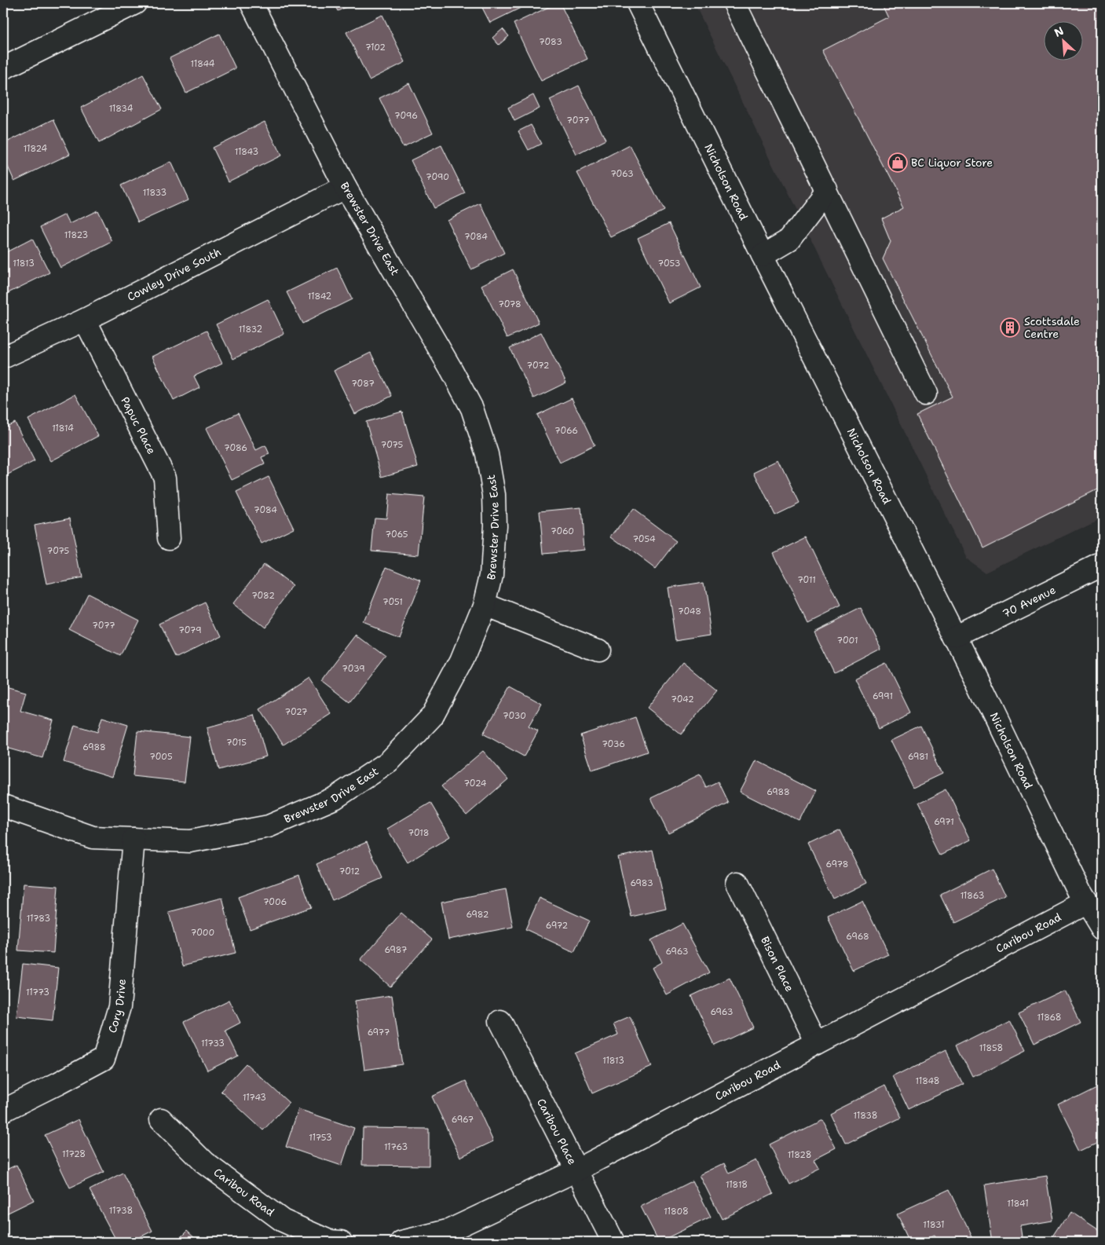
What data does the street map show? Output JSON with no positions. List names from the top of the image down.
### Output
{
  "streets": {
    "street": [
      "Nicholson Road",
      "Brewster Drive East",
      "Cowley Drive South",
      "Papuc Place",
      "70 Avenue",
      "Caribou Road",
      "Bison Place",
      "Cory Drive",
      "Caribou Place"
    ]
  },
  "crossings": [
    ["Nicholson Road", "70 Avenue"],
    ["Nicholson Road", "Caribou Road"],
    ["Brewster Drive East", "Cowley Drive South"],
    ["Brewster Drive East", "Cory Drive"],
    ["Cowley Drive South", "Papuc Place"],
    ["Caribou Road", "Bison Place"],
    ["Caribou Road", "Caribou Place"]
  ],
  "places": {
    "shop": ["BC Liquor Store"],
    "building": ["Scottsdale Centre"]
  },
  "house_numbers": [
    "7083",
    "7102",
    "11844",
    "11834",
    "7096",
    "7077",
    "11824",
    "11843",
    "7063",
    "7090",
    "11833",
    "11823",
    "7084",
    "11813",
    "7053",
    "11842",
    "7078",
    "11832",
    "7072",
    "7087",
    "11814",
    "7066",
    "7075",
    "7086",
    "7084",
    "7060",
    "7065",
    "7054",
    "7075",
    "7011",
    "7082",
    "7051",
    "7048",
    "7077",
    "7079",
    "7001",
    "7039",
    "6991",
    "7042",
    "7027",
    "7030",
    "7015",
    "7036",
    "6988",
    "7005",
    "6981",
    "7024",
    "6988",
    "6971",
    "7018",
    "6978",
    "7012",
    "6983",
    "11863",
    "7006",
    "6982",
    "11783",
    "6972",
    "7000",
    "6968",
    "6987",
    "6963",
    "11773",
    "6963",
    "11868",
    "6977",
    "11733",
    "11858",
    "11813",
    "11848",
    "11743",
    "11838",
    "6967",
    "11753",
    "11763",
    "11728",
    "11828",
    "11818",
    "11841",
    "11738",
    "11808",
    "11831"
  ],
  "north": "top left"
}
